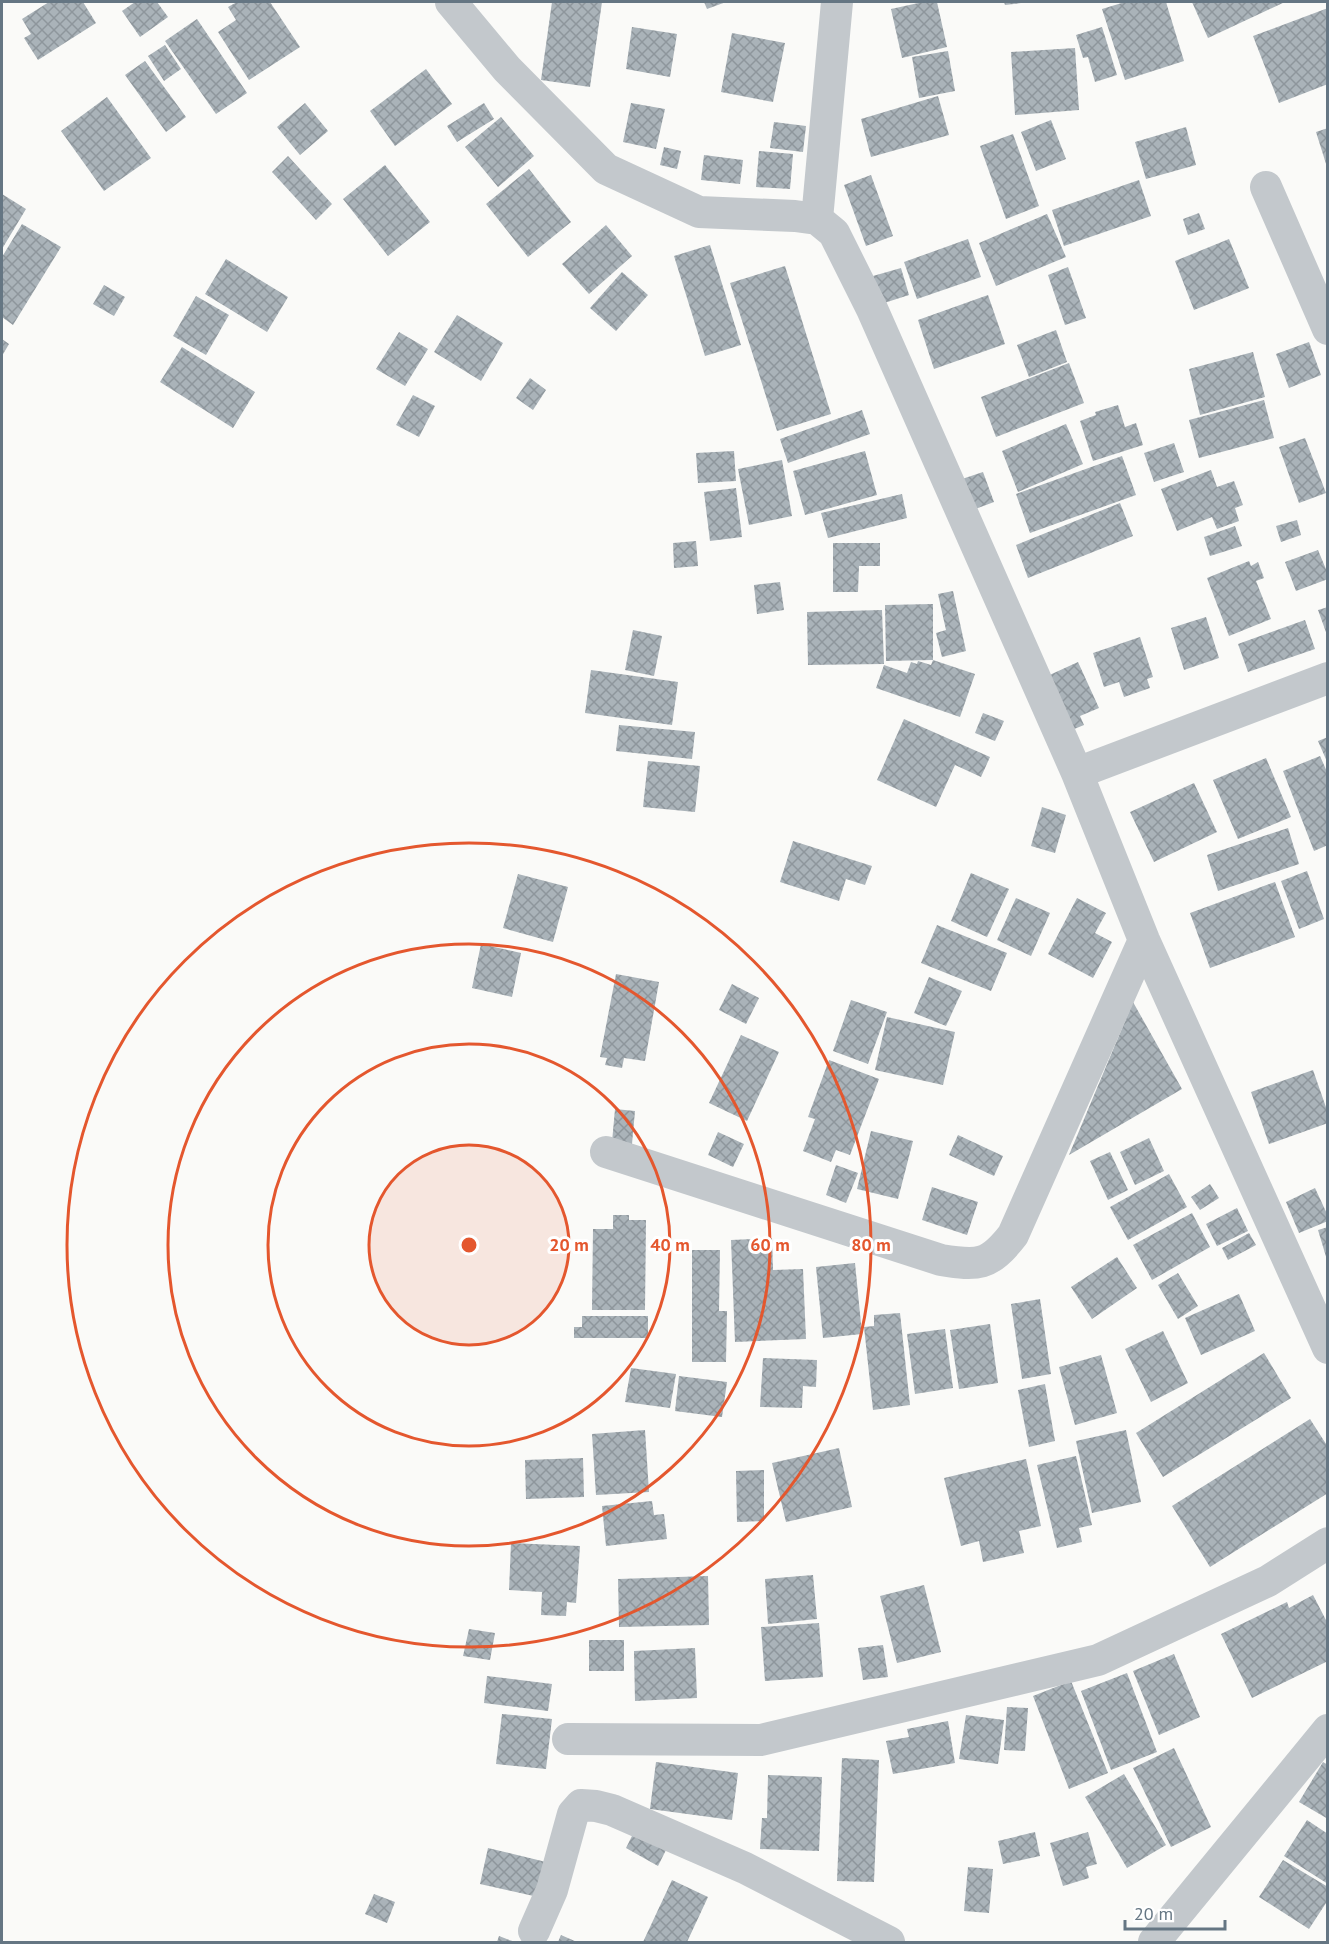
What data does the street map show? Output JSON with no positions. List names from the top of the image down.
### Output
{
  "scale_bar": "20 m",
  "rings": [
    "20 m",
    "40 m",
    "60 m",
    "80 m"
  ]
}
